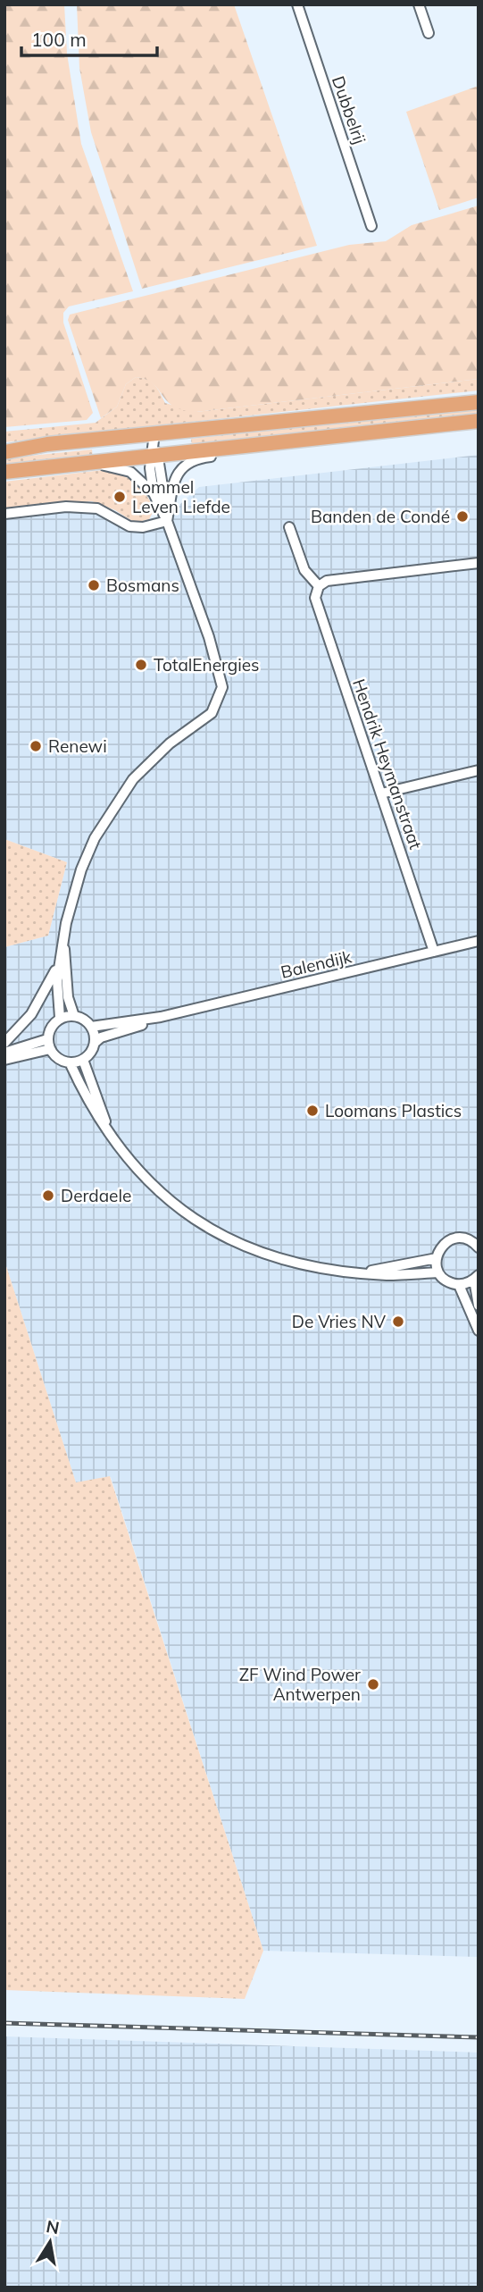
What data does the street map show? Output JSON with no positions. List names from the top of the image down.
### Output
{
  "streets": {
    "street": ["Dubbelrij", "Hendrik Heymanstraat", "Balendijk"]
  },
  "crossings": [
    ["Hendrik Heymanstraat", "Balendijk"]
  ],
  "places": [
    "Lommel Leven Liefde",
    "Banden de Condé",
    "Bosmans",
    "TotalEnergies",
    "Renewi",
    "Loomans Plastics",
    "Derdaele",
    "De Vries NV",
    "ZF Wind Power Antwerpen"
  ],
  "scale_bar": "100 m",
  "north": "top"
}
